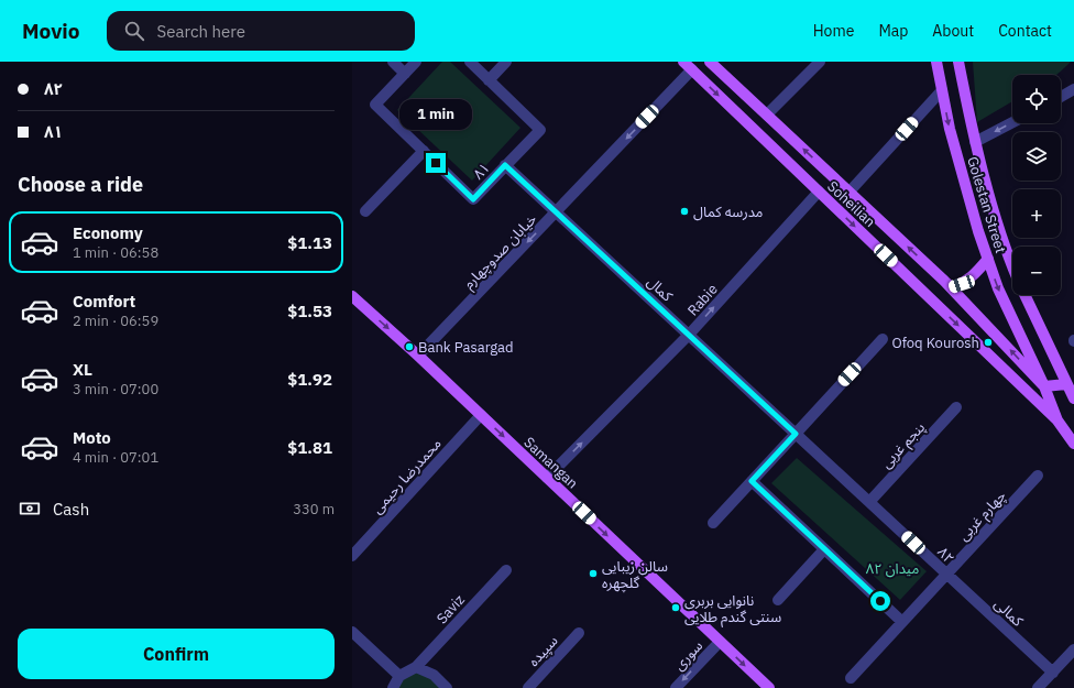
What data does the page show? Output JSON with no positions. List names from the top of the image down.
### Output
{
  "streets": {
    "main road": ["Soheilian", "Golestan Street", "Samangan"],
    "street": [
      "۸۱",
      "خیابان صدوچهارم",
      "کمال",
      "Rabie",
      "پنجم غربی",
      "محمدرضا رحیمی",
      "چهارم غربی",
      "۸۲",
      "Saviz",
      "کمالی",
      "سپیده",
      "سوری"
    ]
  },
  "crossings": [
    ["۸۱", "کمال"],
    ["Soheilian", "Golestan Street"],
    ["Soheilian", "خیابان صدوچهارم"],
    ["Soheilian", "Rabie"],
    ["خیابان صدوچهارم", "کمال"],
    ["خیابان صدوچهارم", "Samangan"],
    ["کمال", "Rabie"],
    ["کمال", "۸۲"],
    ["Rabie", "Samangan"],
    ["پنجم غربی", "۸۲"],
    ["Samangan", "محمدرضا رحیمی"],
    ["Samangan", "سوری"],
    ["چهارم غربی", "۸۲"],
    ["چهارم غربی", "کمالی"],
    ["۸۲", "کمالی"]
  ],
  "one_way": [
    "خیابان صدوچهارم",
    "Rabie",
    "Samangan",
    "سوری"
  ],
  "parks": ["میدان ۸۲"],
  "places": [
    "مدرسه کمال",
    "Ofoq Kourosh",
    "Bank Pasargad",
    "سالن زیبایی گلچهره",
    "نانوایی بربری سنتی گندم طلایی"
  ],
  "page": {
    "header": "Movio",
    "search": "Search here",
    "nav": [
      "Home",
      "Map",
      "About",
      "Contact"
    ],
    "banner": ["۸۲", "۸۱"],
    "map_buttons": ["+", "−"],
    "bubble": "1 min",
    "heading": "Choose a ride",
    "list": [
      {
        "name": "Economy",
        "note": "1 min · 06:58",
        "value": "$1.13"
      },
      {
        "name": "Comfort",
        "note": "2 min · 06:59",
        "value": "$1.53"
      },
      {
        "name": "XL",
        "note": "3 min · 07:00",
        "value": "$1.92"
      },
      {
        "name": "Moto",
        "note": "4 min · 07:01",
        "value": "$1.81"
      }
    ],
    "pay": ["Cash", "330 m"],
    "buttons": "Confirm"
  }
}
